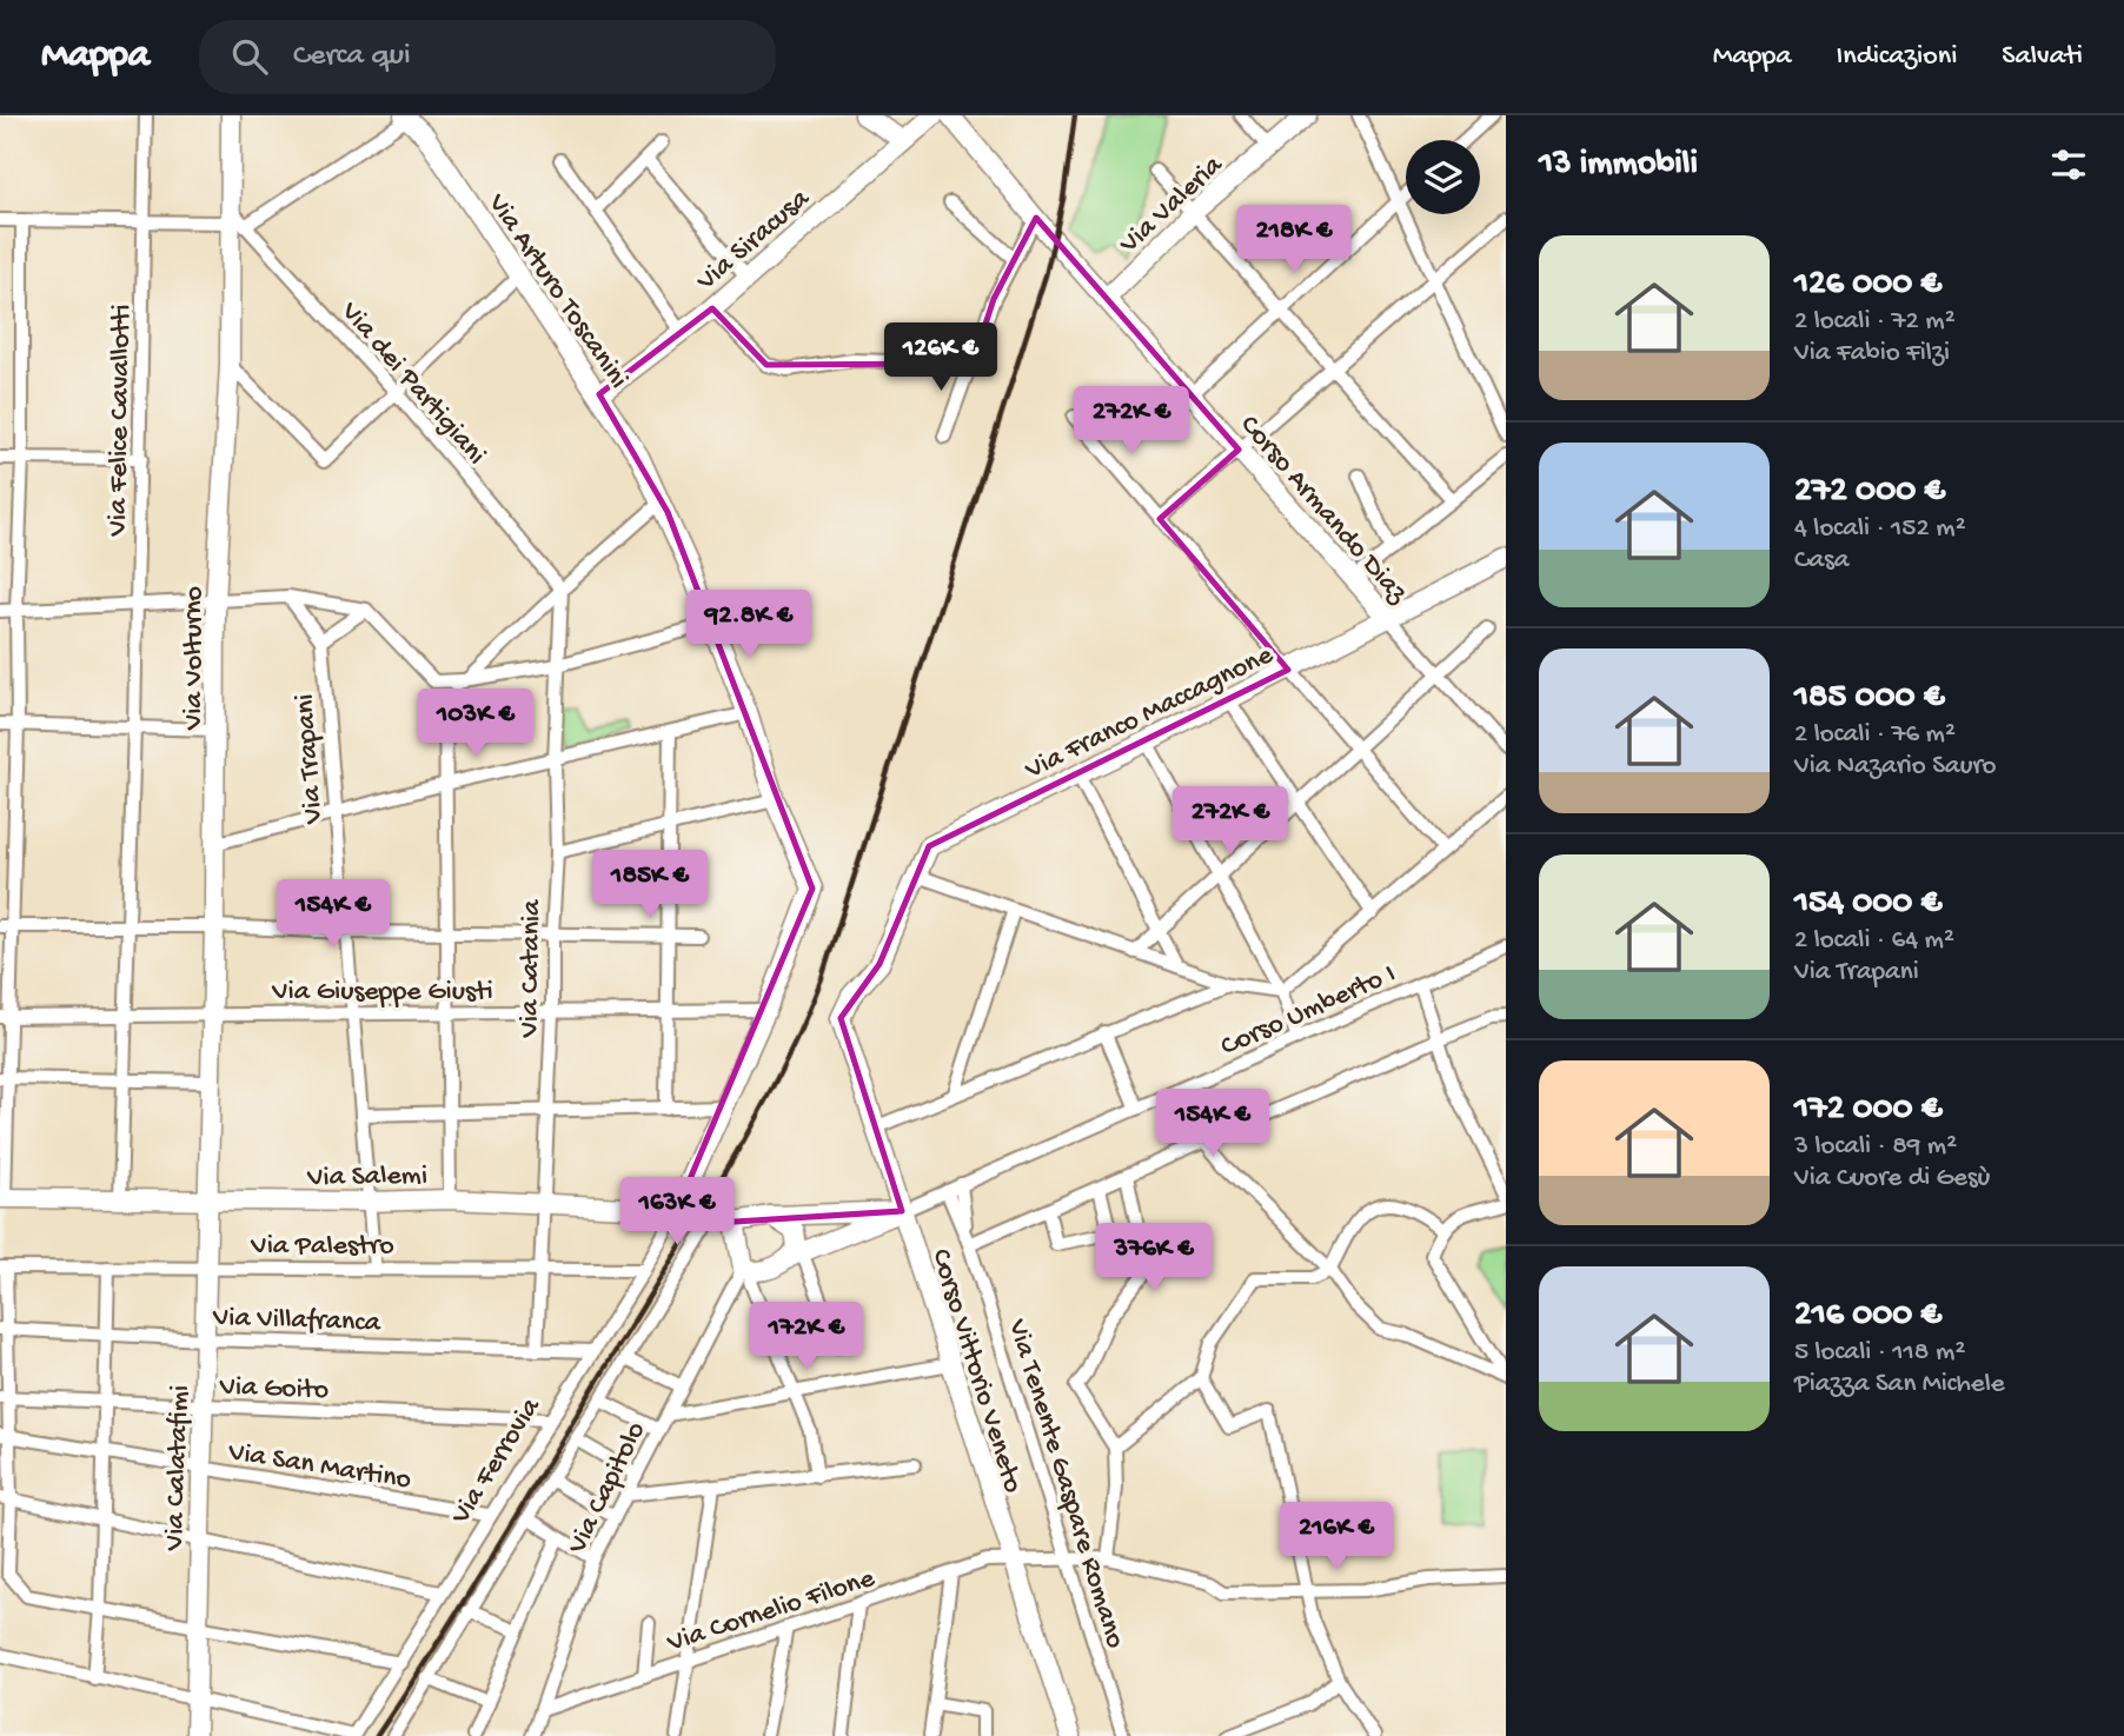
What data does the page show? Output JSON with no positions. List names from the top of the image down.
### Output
{
  "streets": {
    "street": [
      "Via Valeria",
      "Via Siracusa",
      "Via Arturo Toscanini",
      "Via dei Partigiani",
      "Via Felice Cavallotti",
      "Corso Armando Diaz",
      "Via Volturno",
      "Via Franco Maccagnone",
      "Via Trapani",
      "Via Catania",
      "Via Giuseppe Giusti",
      "Corso Umberto I",
      "Via Salemi",
      "Via Palestro",
      "Via Villafranca",
      "Corso Vittorio Veneto",
      "Via Goito",
      "Via Ferrovia",
      "Via San Martino",
      "Via Calatafimi",
      "Via Tenente Gaspare Romano",
      "Via Capitolo",
      "Via Cornelio Filone"
    ]
  },
  "crossings": [
    ["Via Valeria", "Corso Armando Diaz"],
    ["Via Siracusa", "Via Arturo Toscanini"],
    ["Via Arturo Toscanini", "Via Giuseppe Giusti"],
    ["Via Arturo Toscanini", "Via Salemi"],
    ["Via Arturo Toscanini", "Via Ferrovia"],
    ["Via dei Partigiani", "Via Volturno"],
    ["Via dei Partigiani", "Via Catania"],
    ["Via Felice Cavallotti", "Via Giuseppe Giusti"],
    ["Via Felice Cavallotti", "Via Salemi"],
    ["Corso Armando Diaz", "Via Franco Maccagnone"],
    ["Via Volturno", "Via Giuseppe Giusti"],
    ["Via Volturno", "Via Salemi"],
    ["Via Volturno", "Via Calatafimi"],
    ["Via Franco Maccagnone", "Corso Vittorio Veneto"],
    ["Via Trapani", "Via Giuseppe Giusti"],
    ["Via Trapani", "Via Salemi"],
    ["Via Trapani", "Via Palestro"],
    ["Via Catania", "Via Giuseppe Giusti"],
    ["Via Catania", "Via Salemi"],
    ["Via Catania", "Via Palestro"],
    ["Via Catania", "Via Villafranca"],
    ["Corso Umberto I", "Corso Vittorio Veneto"],
    ["Corso Umberto I", "Via Tenente Gaspare Romano"],
    ["Via Salemi", "Via Ferrovia"],
    ["Via Salemi", "Via Calatafimi"],
    ["Via Palestro", "Via Ferrovia"],
    ["Via Palestro", "Via Calatafimi"],
    ["Via Villafranca", "Via Ferrovia"],
    ["Via Villafranca", "Via Calatafimi"],
    ["Corso Vittorio Veneto", "Via Cornelio Filone"],
    ["Via Goito", "Via Ferrovia"],
    ["Via Goito", "Via Calatafimi"],
    ["Via Ferrovia", "Via San Martino"],
    ["Via San Martino", "Via Calatafimi"],
    ["Via Tenente Gaspare Romano", "Via Cornelio Filone"],
    ["Via Capitolo", "Via Cornelio Filone"]
  ],
  "page": {
    "header": "Mappa",
    "search": "Cerca qui",
    "nav": ["Mappa", "Indicazioni", "Salvati"],
    "heading": "13 immobili",
    "price": [
      "218K €",
      "126K €",
      "272K €",
      "92.8K €",
      "103K €",
      "272K €",
      "185K €",
      "154K €",
      "154K €",
      "163K €",
      "376K €",
      "172K €",
      "216K €"
    ],
    "list": [
      {
        "name": "126 000 €",
        "note": "2 locali · 72 m² · Via Fabio Filzi"
      },
      {
        "name": "272 000 €",
        "note": "4 locali · 152 m² · Casa"
      },
      {
        "name": "185 000 €",
        "note": "2 locali · 76 m² · Via Nazario Sauro"
      },
      {
        "name": "154 000 €",
        "note": "2 locali · 64 m² · Via Trapani"
      },
      {
        "name": "172 000 €",
        "note": "3 locali · 89 m² · Via Cuore di Gesù"
      },
      {
        "name": "216 000 €",
        "note": "5 locali · 118 m² · Piazza San Michele"
      }
    ]
  }
}
